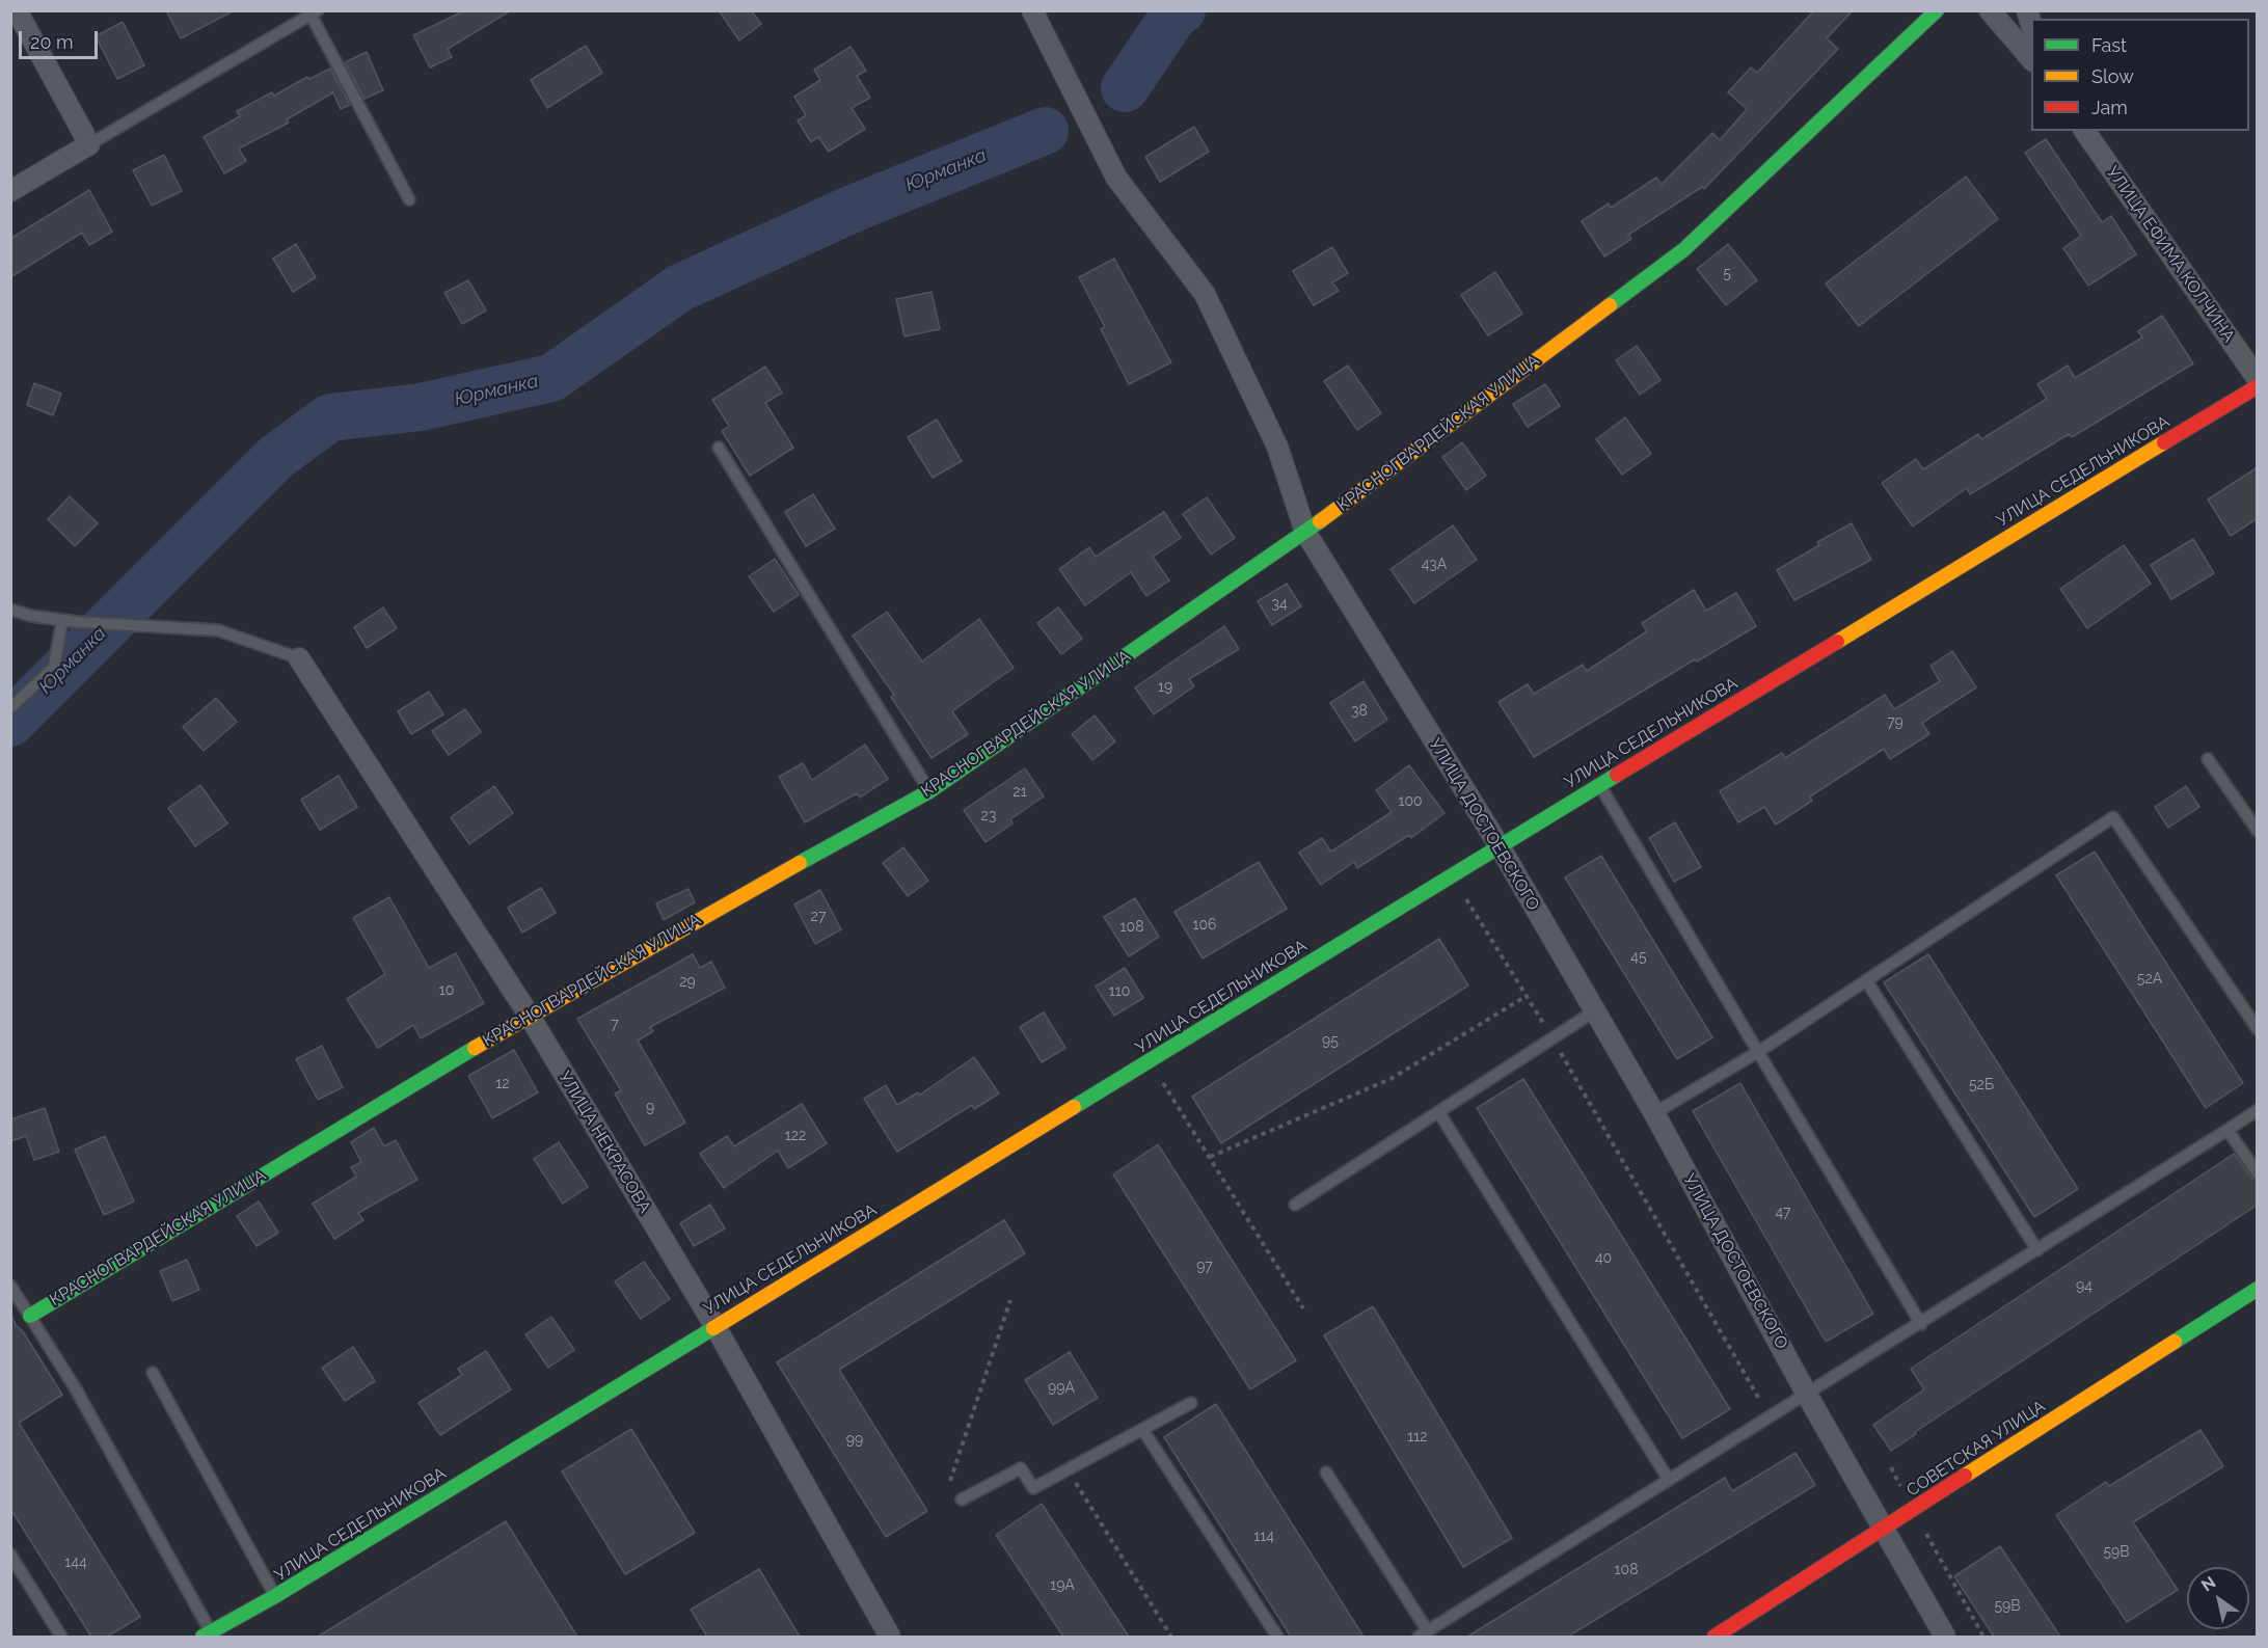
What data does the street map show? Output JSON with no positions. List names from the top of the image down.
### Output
{
  "streets": {
    "street": [
      "УЛИЦА ЕФИМА КОЛЧИНА",
      "КРАСНОГВАРДЕЙСКАЯ УЛИЦА",
      "УЛИЦА СЕДЕЛЬНИКОВА",
      "УЛИЦА ДОСТОЕВСКОГО",
      "УЛИЦА НЕКРАСОВА",
      "СОВЕТСКАЯ УЛИЦА"
    ]
  },
  "crossings": [
    ["КРАСНОГВАРДЕЙСКАЯ УЛИЦА", "УЛИЦА ДОСТОЕВСКОГО"],
    ["КРАСНОГВАРДЕЙСКАЯ УЛИЦА", "УЛИЦА НЕКРАСОВА"],
    ["УЛИЦА СЕДЕЛЬНИКОВА", "УЛИЦА ДОСТОЕВСКОГО"],
    ["УЛИЦА СЕДЕЛЬНИКОВА", "УЛИЦА НЕКРАСОВА"],
    ["УЛИЦА ДОСТОЕВСКОГО", "СОВЕТСКАЯ УЛИЦА"]
  ],
  "water": ["Юрманка"],
  "house_numbers": [
    "5",
    "43А",
    "34",
    "19",
    "38",
    "79",
    "21",
    "100",
    "23",
    "27",
    "106",
    "108",
    "45",
    "52А",
    "29",
    "10",
    "110",
    "7",
    "95",
    "12",
    "52Б",
    "9",
    "122",
    "47",
    "40",
    "97",
    "94",
    "99А",
    "112",
    "99",
    "114",
    "59В",
    "144",
    "108",
    "19А",
    "59В"
  ],
  "legend": ["Fast", "Slow", "Jam"],
  "scale_bar": "20 m",
  "north": "top left"
}
